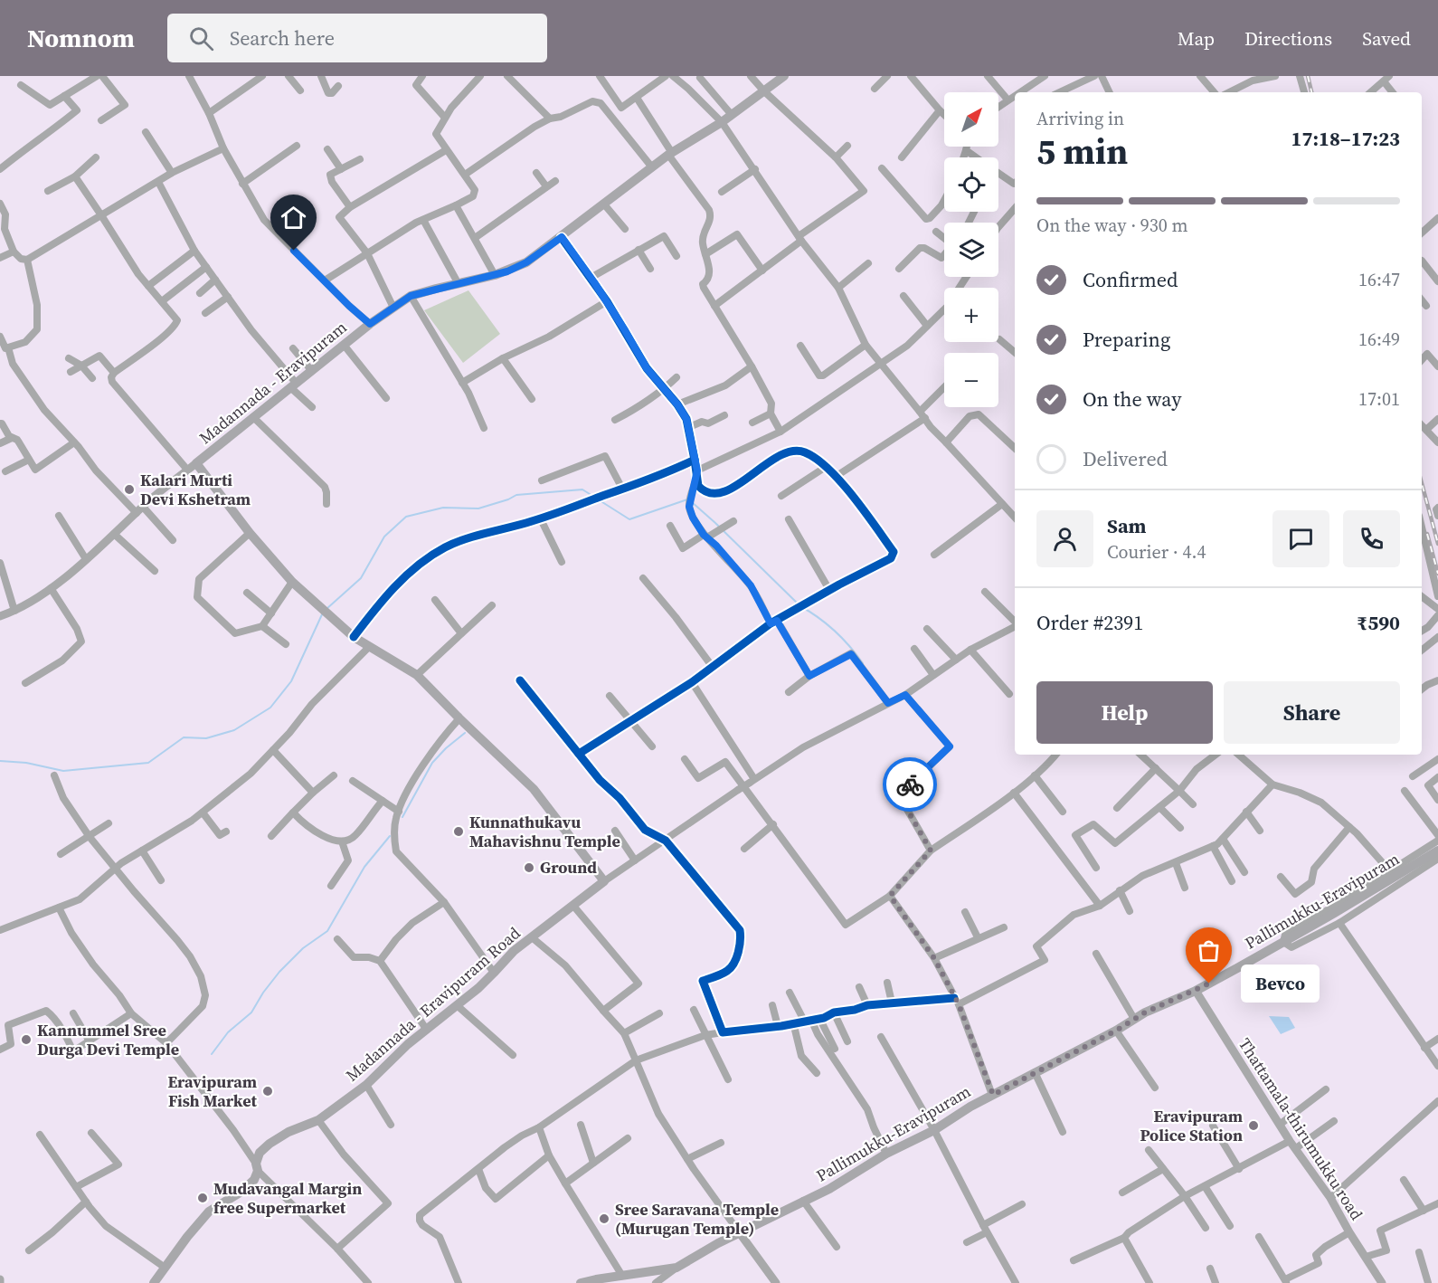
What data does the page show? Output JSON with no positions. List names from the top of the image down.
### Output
{
  "streets": {
    "main road": ["Madannada - Eravipuram", "Pallimukku-Eravipuram", "Madannada - Eravipuram Road"],
    "street": ["Thattamala-thirumukku road"]
  },
  "crossings": [
    ["Madannada - Eravipuram", "Madannada - Eravipuram Road"],
    ["Pallimukku-Eravipuram", "Thattamala-thirumukku road"]
  ],
  "places": [
    "Kalari Murti Devi Kshetram",
    "Kunnathukavu Mahavishnu Temple",
    "Ground",
    "Bevco",
    "Kannummel Sree Durga Devi Temple",
    "Eravipuram Fish Market",
    "Eravipuram Police Station",
    "Mudavangal Margin free Supermarket",
    "Sree Saravana Temple (Murugan Temple)"
  ],
  "north": "top right",
  "page": {
    "header": "Nomnom",
    "search": "Search here",
    "nav": ["Map", "Directions", "Saved"],
    "map_buttons": ["+", "−"],
    "heading": ["5 min", "Arriving in", "17:18–17:23"],
    "panel": [
      "Sam",
      "Courier · 4.4",
      "Order #2391",
      "₹590"
    ],
    "bar": "On the way · 930 m",
    "list": [
      ["Confirmed", "16:47"],
      ["Preparing", "16:49"],
      ["On the way", "17:01"],
      "Delivered"
    ],
    "buttons": ["Help", "Share"],
    "bubble": "Bevco"
  }
}
